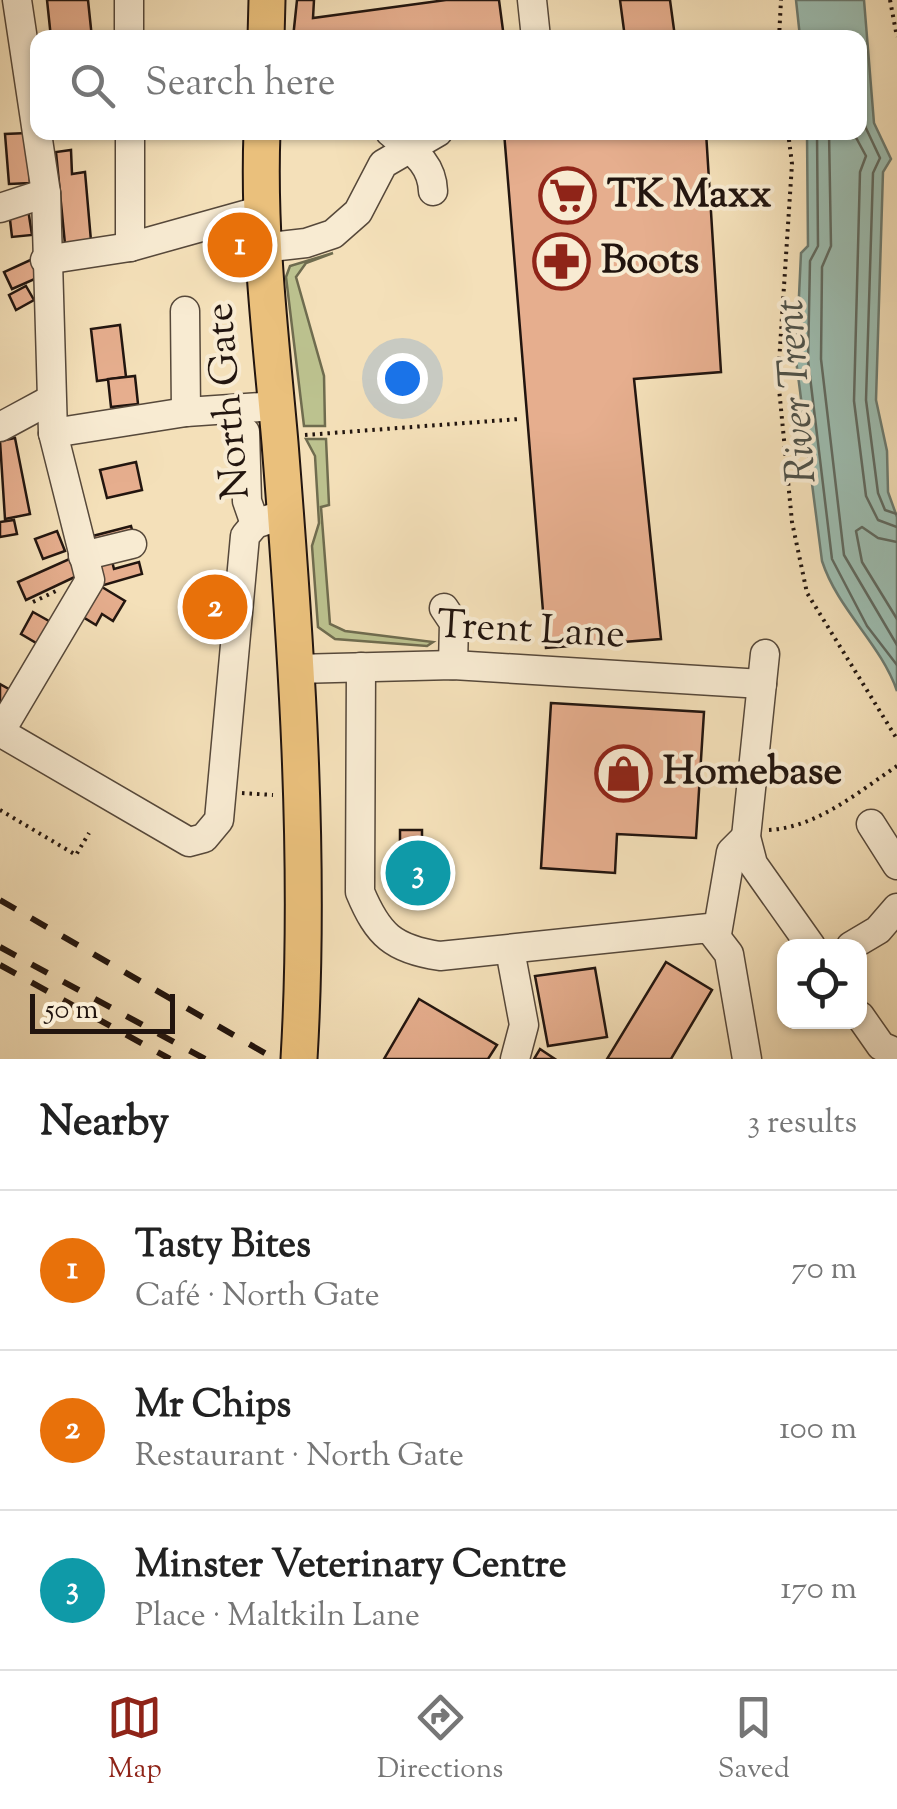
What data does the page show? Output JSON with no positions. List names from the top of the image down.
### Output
{
  "streets": {
    "main road": ["North Gate"],
    "street": ["Trent Lane"]
  },
  "water": ["River Trent"],
  "places": {
    "supermarket": ["TK Maxx"],
    "pharmacy": ["Boots"],
    "shop": ["Homebase"]
  },
  "scale_bar": "50 m",
  "page": {
    "search": "Search here",
    "pins": ["1", "2", "3"],
    "scale": "50 m",
    "heading": ["Nearby", "3 results"],
    "list": [
      {
        "mark": "1",
        "name": "Tasty Bites",
        "note": "Café · North Gate",
        "value": "70 m"
      },
      {
        "mark": "2",
        "name": "Mr Chips",
        "note": "Restaurant · North Gate",
        "value": "100 m"
      },
      {
        "mark": "3",
        "name": "Minster Veterinary Centre",
        "note": "Place · Maltkiln Lane",
        "value": "170 m"
      }
    ],
    "nav": ["Map", "Directions", "Saved"]
  }
}
